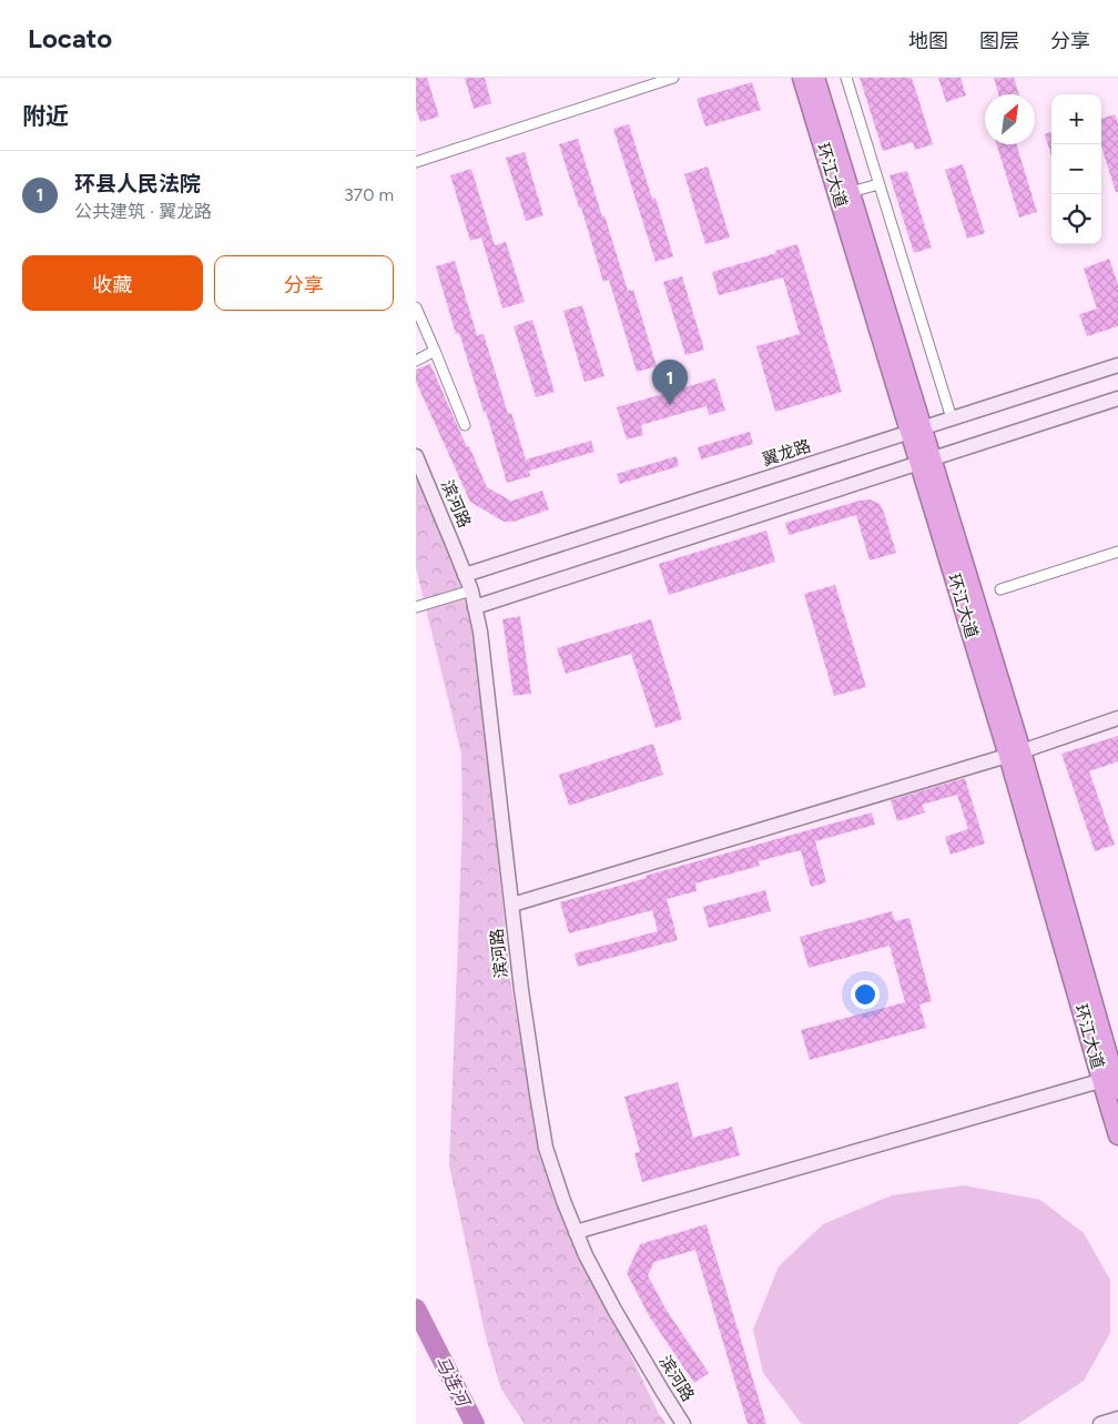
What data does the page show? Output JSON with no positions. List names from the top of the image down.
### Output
{
  "streets": {
    "highway": ["环江大道"],
    "main road": ["翼龙路", "滨河路"]
  },
  "crossings": [
    ["环江大道", "翼龙路"],
    ["翼龙路", "滨河路"]
  ],
  "water": ["马连河"],
  "north": "top right",
  "page": {
    "header": "Locato",
    "nav": ["地图", "图层", "分享"],
    "heading": "附近",
    "map_buttons": ["+", "−"],
    "list": [
      {
        "mark": "1",
        "name": "环县人民法院",
        "note": "公共建筑 · 翼龙路",
        "value": "370 m"
      }
    ],
    "buttons": ["收藏", "分享"],
    "pins": "1"
  }
}
